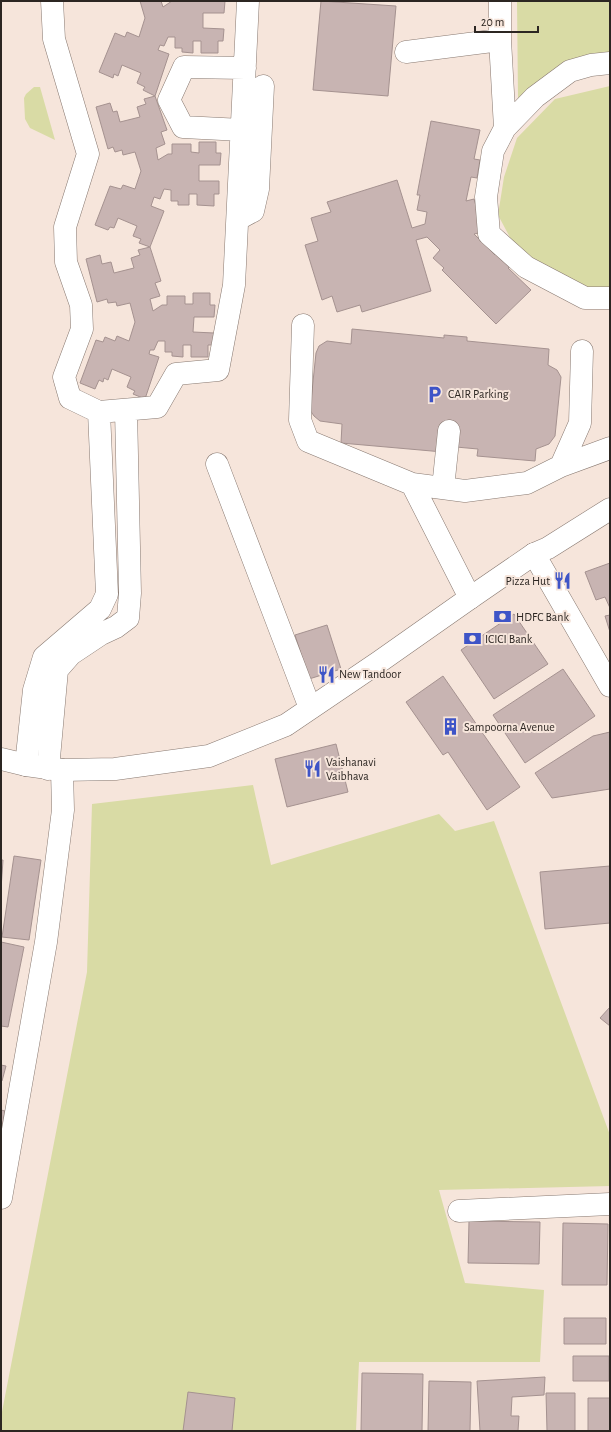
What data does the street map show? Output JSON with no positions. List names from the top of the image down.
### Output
{
  "places": {
    "parking": ["CAIR Parking"],
    "restaurant": ["Pizza Hut", "New Tandoor", "Vaishanavi Vaibhava"],
    "bank": ["HDFC Bank", "ICICI Bank"],
    "building": ["Sampoorna Avenue"]
  },
  "scale_bar": "20 m"
}
